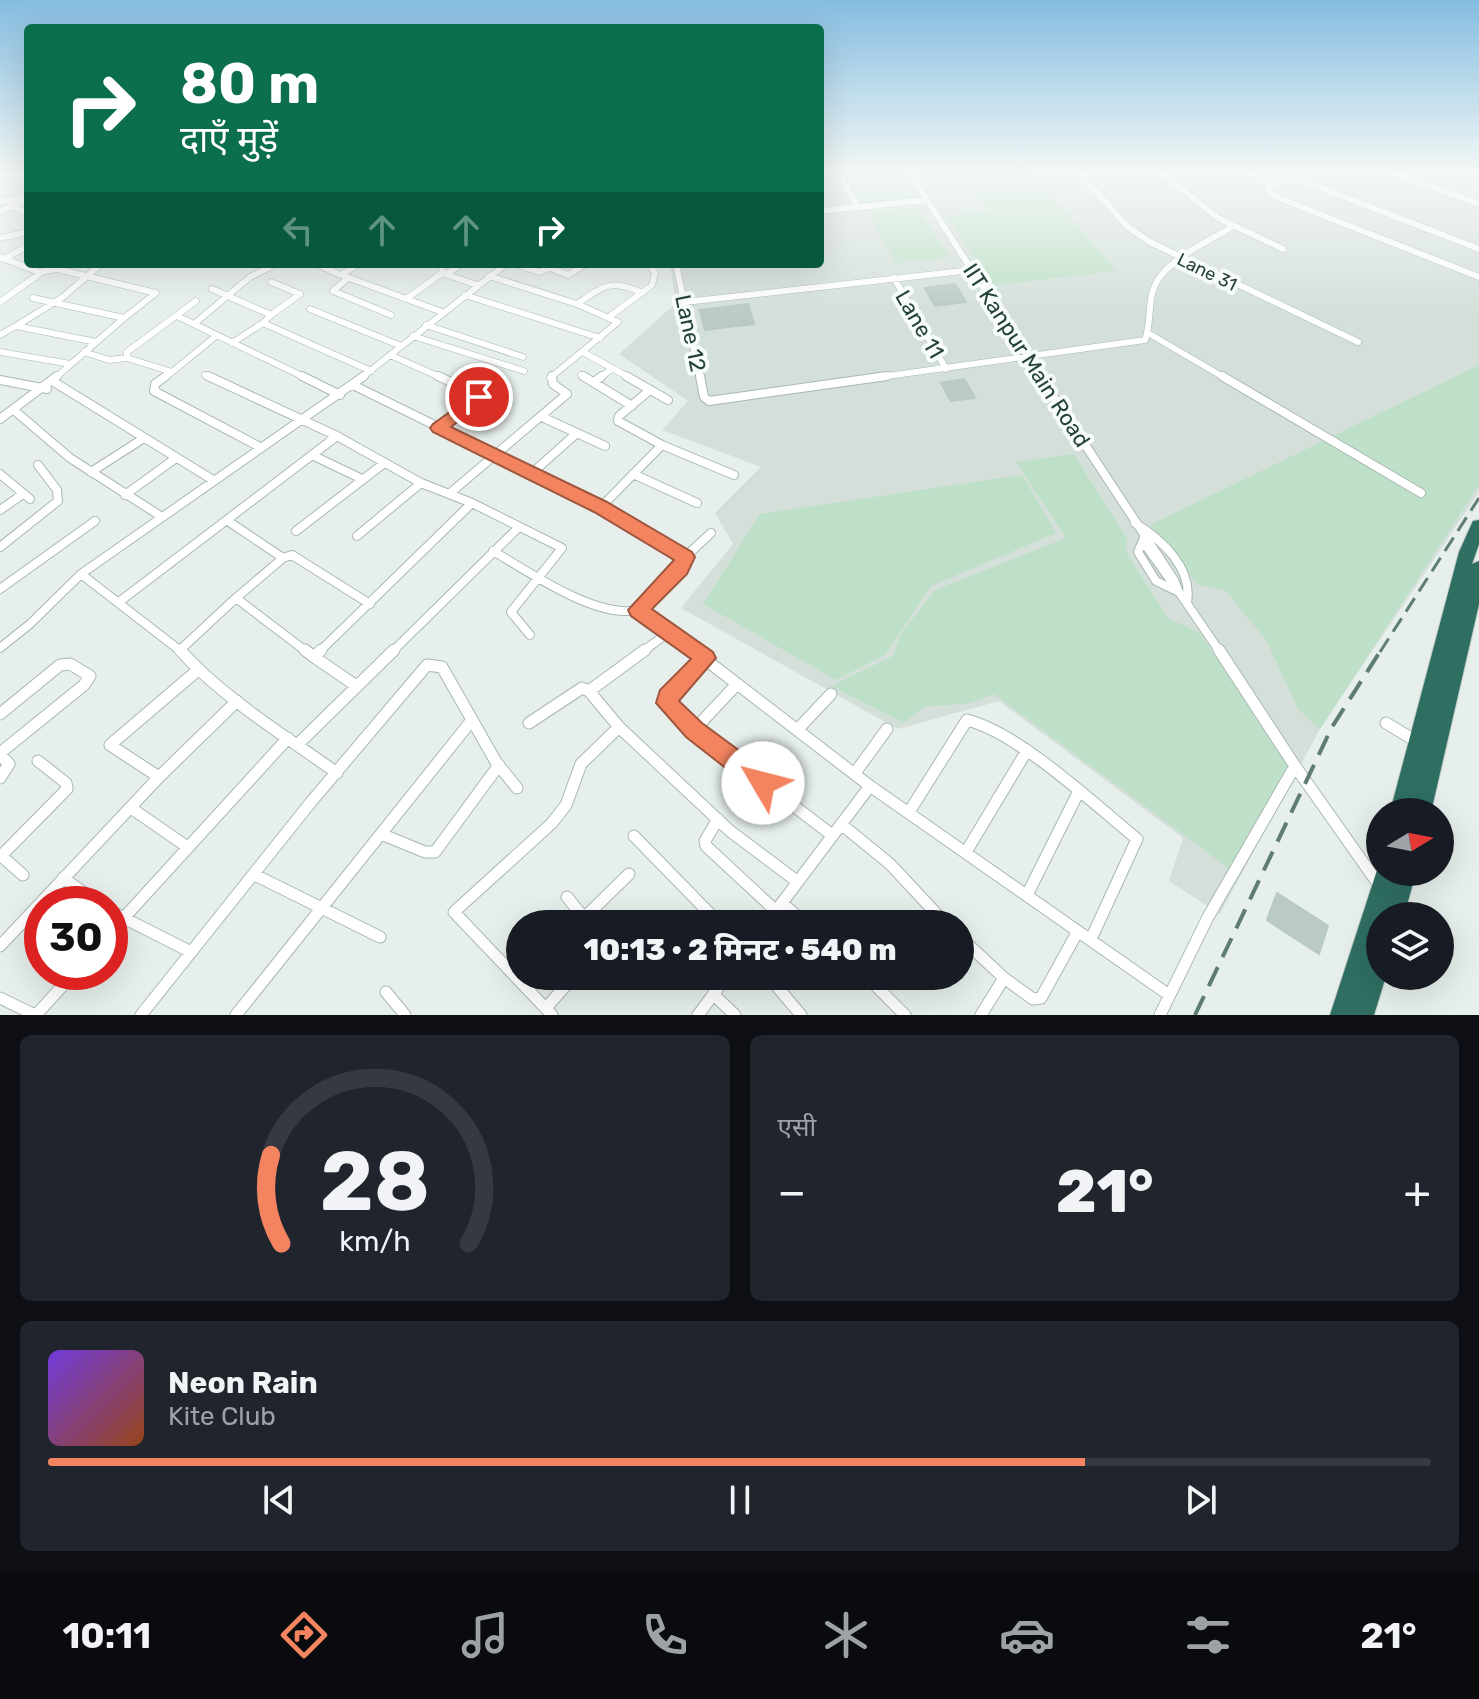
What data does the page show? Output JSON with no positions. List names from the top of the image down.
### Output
{
  "streets": {
    "street": [
      "Lane 31",
      "Lane 11",
      "Lane 12",
      "IIT Kanpur Main Road"
    ]
  },
  "crossings": [
    ["Lane 11", "Lane 12"]
  ],
  "north": "right",
  "page": {
    "turn": ["80 m", "दाएँ मुड़ें"],
    "limit": "30",
    "trip": "10:13 · 2 मिनट · 540 m",
    "tile": "एसी",
    "heat": ["−", "21°", "+"],
    "song": ["Neon Rain", "Kite Club"],
    "tabs": ["10:11", "21°"],
    "gauge": ["28", "km/h"]
  }
}
